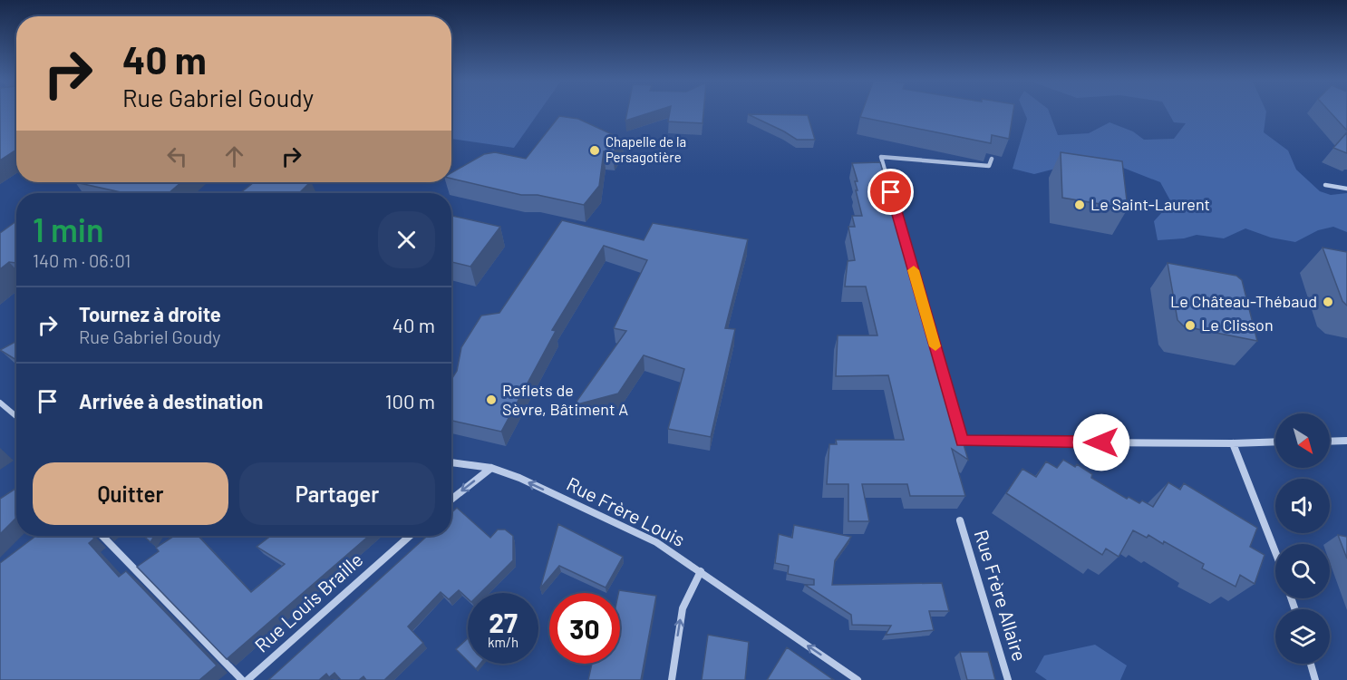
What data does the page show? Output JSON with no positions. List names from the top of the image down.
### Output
{
  "streets": {
    "street": ["Rue Frère Louis", "Rue Frère Allaire", "Rue Louis Braille"]
  },
  "one_way": ["Rue Frère Louis"],
  "places": [
    "Chapelle de la Persagotière",
    "Le Saint-Laurent",
    "Le Château-Thébaud",
    "Le Clisson",
    "Reflets de Sèvre, Bâtiment A"
  ],
  "north": "bottom right",
  "page": {
    "turn": ["40 m", "Rue Gabriel Goudy"],
    "heading": ["1 min", "140 m · 06:01"],
    "list": [
      {
        "name": "Tournez à droite",
        "note": "Rue Gabriel Goudy",
        "value": "40 m"
      },
      {
        "name": "Arrivée à destination",
        "value": "100 m"
      }
    ],
    "buttons": ["Quitter", "Partager"],
    "speed": "27 km/h",
    "limit": "30"
  }
}
